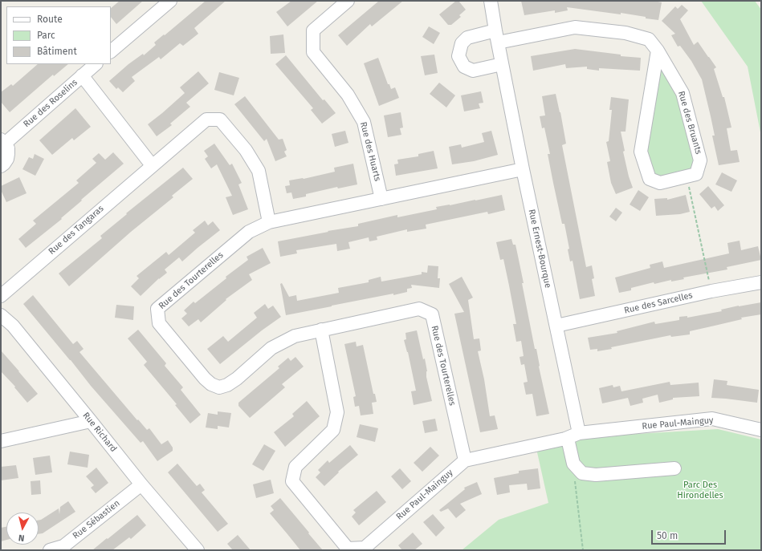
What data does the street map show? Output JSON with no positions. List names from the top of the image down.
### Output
{
  "streets": {
    "street": [
      "Rue des Roselins",
      "Rue des Bruants",
      "Rue des Huarts",
      "Rue des Tangaras",
      "Rue Ernest-Bourque",
      "Rue des Tourterelles",
      "Rue des Sarcelles",
      "Rue Paul-Mainguy",
      "Rue Richard",
      "Rue Sébastien"
    ]
  },
  "crossings": [
    ["Rue des Bruants", "Rue Ernest-Bourque"],
    ["Rue des Huarts", "Rue des Tourterelles"],
    ["Rue des Tangaras", "Rue des Tourterelles"],
    ["Rue Ernest-Bourque", "Rue des Tourterelles"],
    ["Rue Ernest-Bourque", "Rue des Sarcelles"],
    ["Rue Ernest-Bourque", "Rue Paul-Mainguy"],
    ["Rue des Tourterelles", "Rue Paul-Mainguy"],
    ["Rue Richard", "Rue Sébastien"]
  ],
  "parks": ["Parc Des Hirondelles"],
  "legend": ["Route", "Parc", "Bâtiment"],
  "scale_bar": "50 m",
  "north": "bottom"
}
